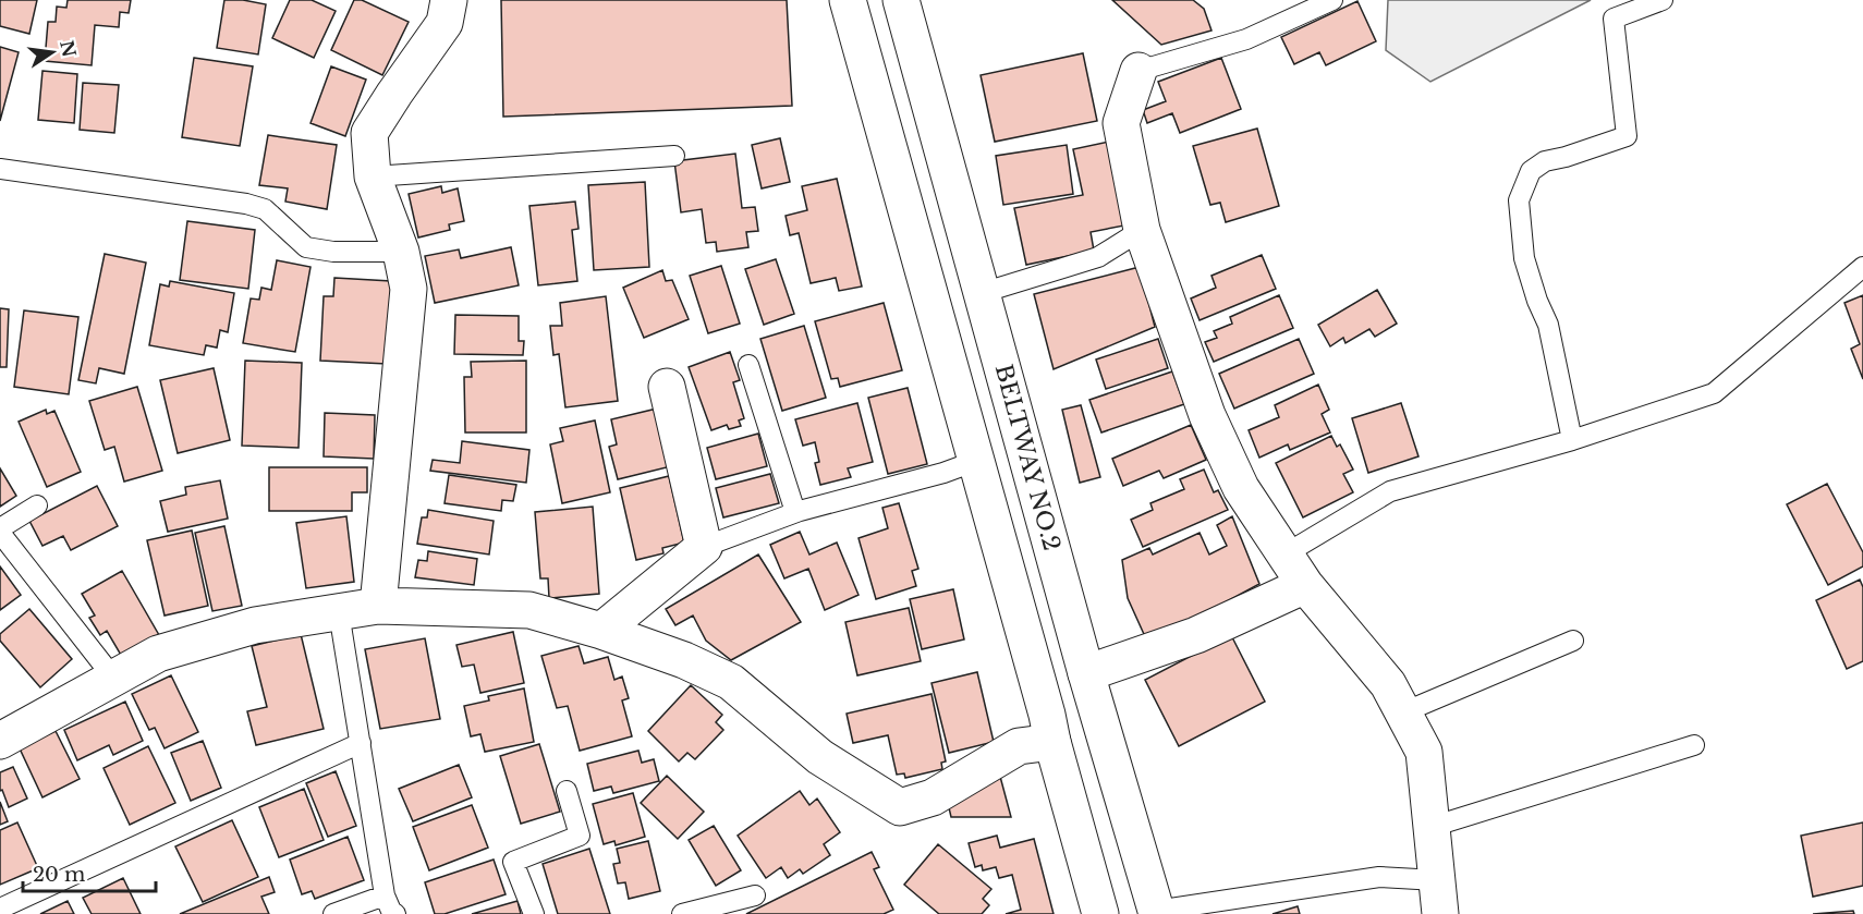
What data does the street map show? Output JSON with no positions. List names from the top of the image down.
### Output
{
  "streets": {
    "street": ["BELTWAY NO.2"]
  },
  "scale_bar": "20 m",
  "north": "right"
}
